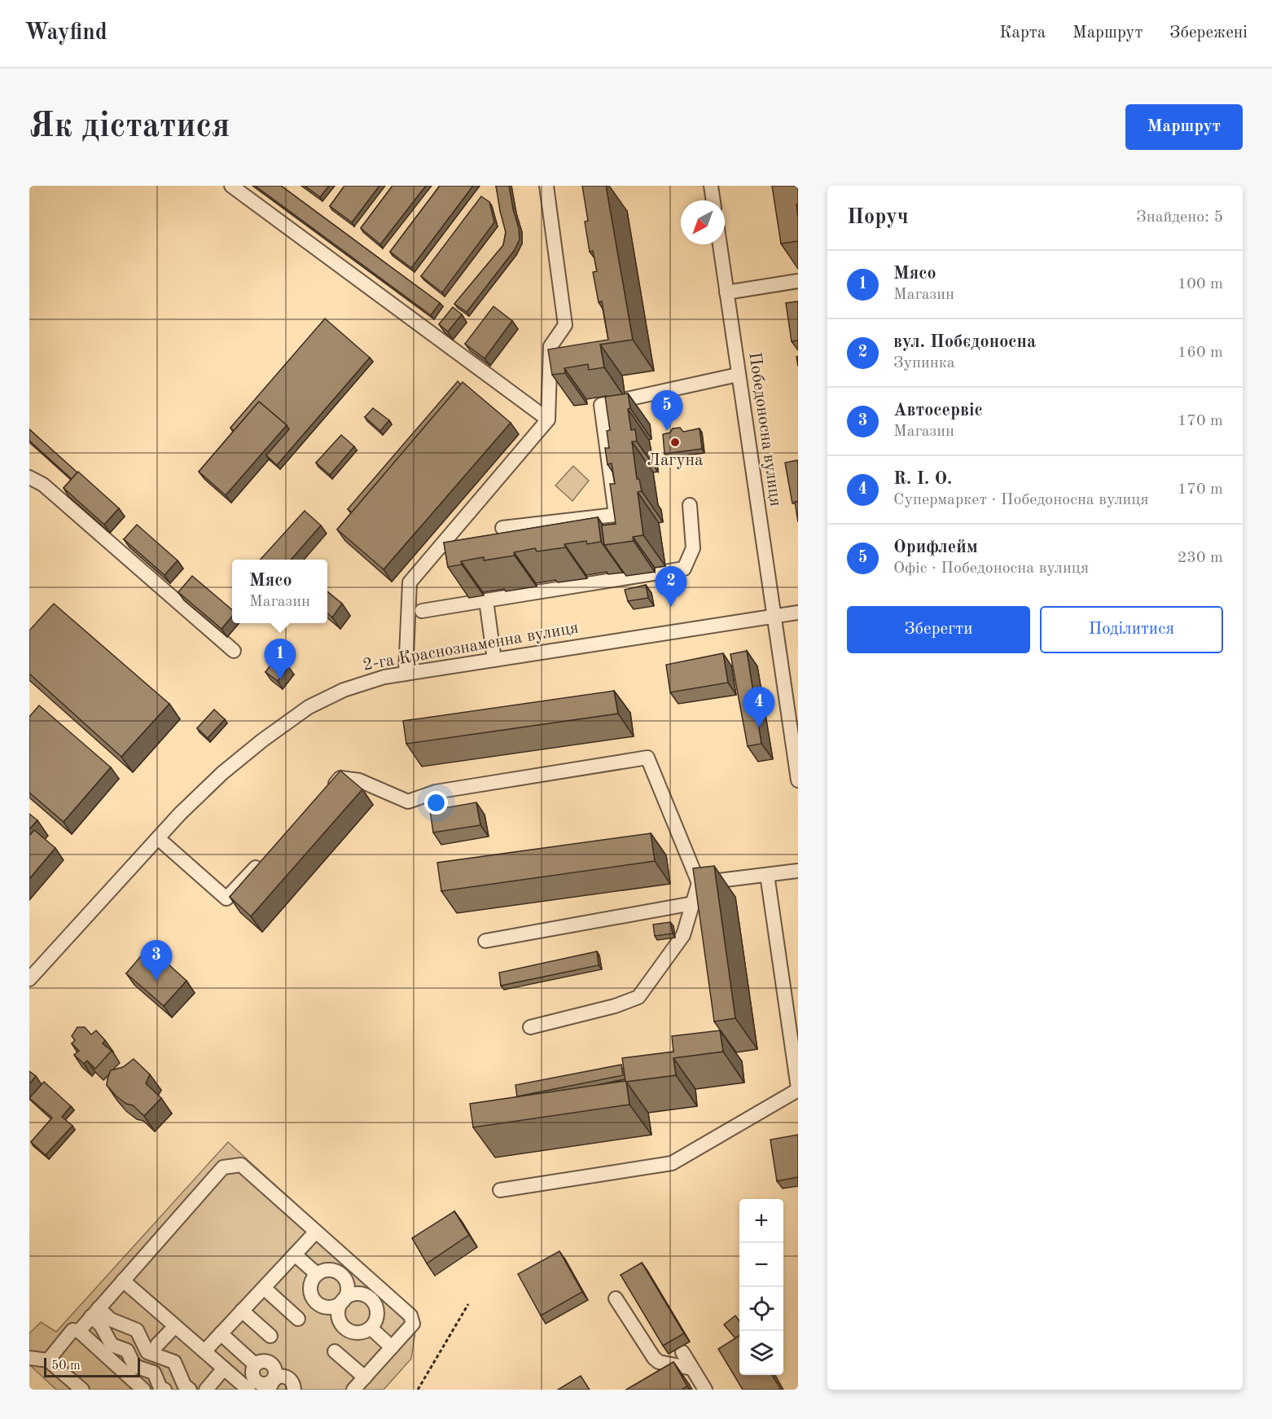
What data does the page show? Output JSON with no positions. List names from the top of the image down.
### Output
{
  "streets": {
    "street": ["Победоносна вулиця", "2-га Краснознаменна вулиця"]
  },
  "crossings": [
    ["Победоносна вулиця", "2-га Краснознаменна вулиця"]
  ],
  "places": ["Лагуна"],
  "scale_bar": "50 m",
  "north": "bottom left",
  "page": {
    "header": "Wayfind",
    "nav": ["Карта", "Маршрут", "Збережені"],
    "buttons": [
      "Маршрут",
      ["Зберегти", "Поділитися"]
    ],
    "title": "Як дістатися",
    "heading": ["Поруч", "Знайдено: 5"],
    "list": [
      {
        "mark": "1",
        "name": "Мясо",
        "note": "Магазин",
        "value": "100 m"
      },
      {
        "mark": "2",
        "name": "вул. Побєдоносна",
        "note": "Зупинка",
        "value": "160 m"
      },
      {
        "mark": "3",
        "name": "Автосервіс",
        "note": "Магазин",
        "value": "170 m"
      },
      {
        "mark": "4",
        "name": "R. I. O.",
        "note": "Супермаркет · Победоносна вулиця",
        "value": "170 m"
      },
      {
        "mark": "5",
        "name": "Орифлейм",
        "note": "Офіс · Победоносна вулиця",
        "value": "230 m"
      }
    ],
    "pins": [
      "5",
      "2",
      "1",
      "4",
      "3"
    ],
    "popup": ["Мясо", "Магазин"],
    "map_buttons": ["+", "−"],
    "scale": "50 m"
  }
}
